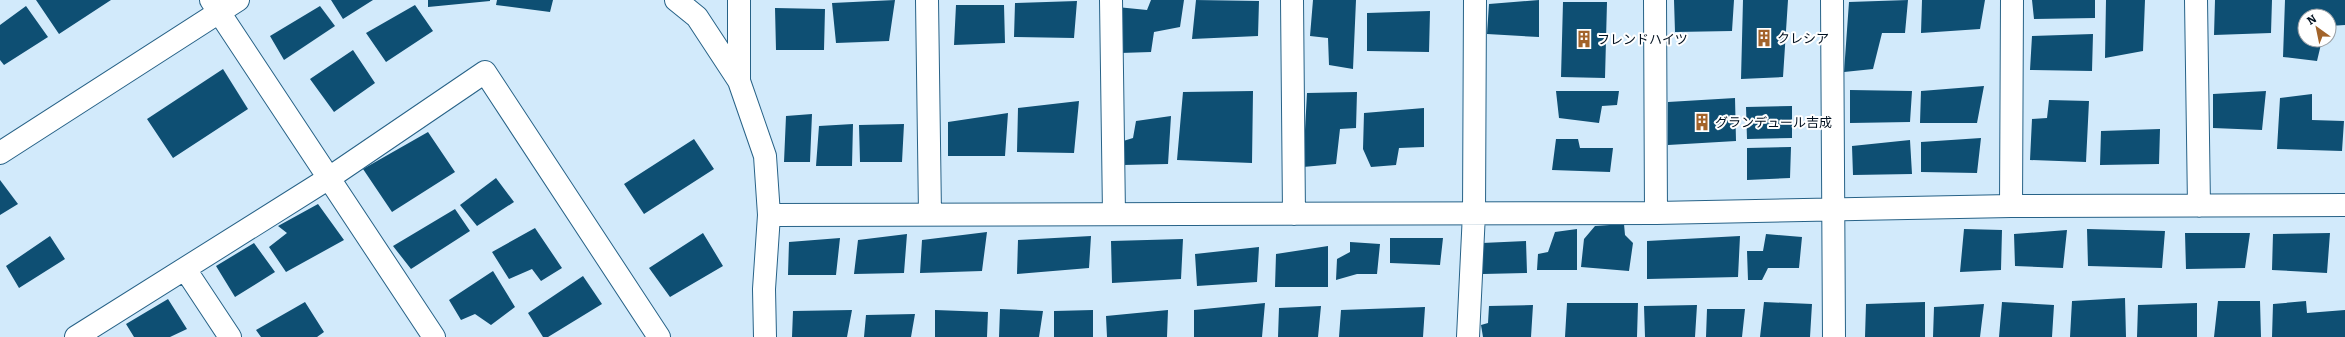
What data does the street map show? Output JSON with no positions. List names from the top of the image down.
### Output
{
  "places": {
    "building": ["クレシア", "フレンドハイツ", "グランデュール吉成"]
  },
  "north": "top left"
}
